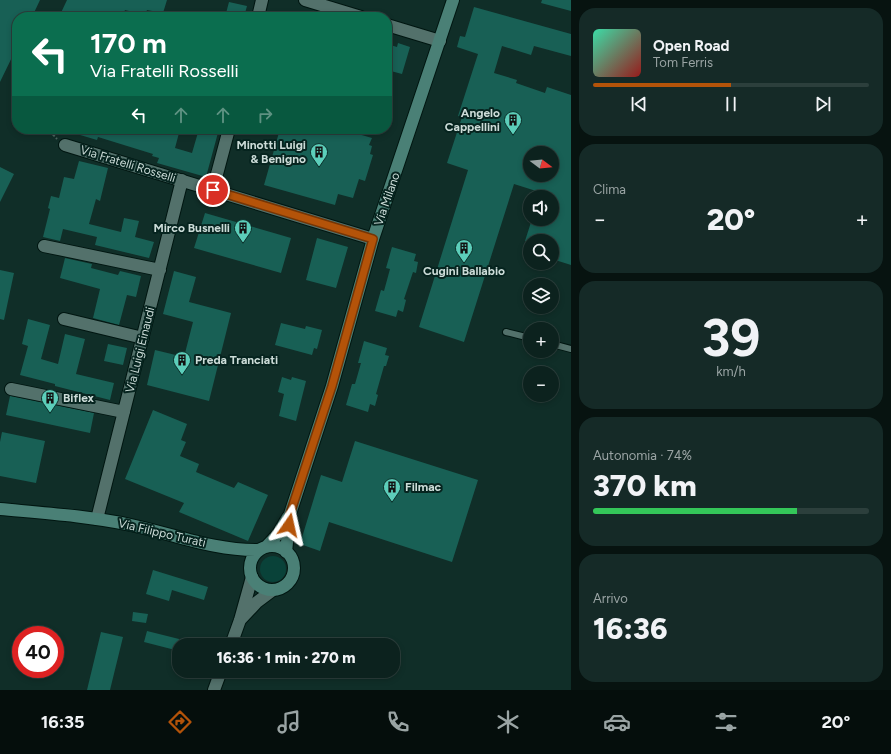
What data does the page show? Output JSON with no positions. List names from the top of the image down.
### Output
{
  "streets": {
    "street": [
      "Via Fratelli Rosselli",
      "Via Milano",
      "Via Luigi Einaudi",
      "Via Filippo Turati"
    ]
  },
  "crossings": [
    ["Via Fratelli Rosselli", "Via Milano"],
    ["Via Fratelli Rosselli", "Via Luigi Einaudi"],
    ["Via Milano", "Via Filippo Turati"],
    ["Via Luigi Einaudi", "Via Filippo Turati"]
  ],
  "places": {
    "building": [
      "Angelo Cappellini",
      "Minotti Luigi & Benigno",
      "Mirco Busnelli",
      "Cugini Ballabio",
      "Preda Tranciati",
      "Biflex",
      "Filmac"
    ]
  },
  "north": "right",
  "page": {
    "turn": ["170 m", "Via Fratelli Rosselli"],
    "song": ["Open Road", "Tom Ferris"],
    "tile": [
      "Clima",
      ["39", "km/h"],
      ["Autonomia · 74%", "370 km"],
      ["Arrivo", "16:36"]
    ],
    "map_buttons": ["+", "−"],
    "heat": ["−", "20°", "+"],
    "limit": "40",
    "trip": "16:36 · 1 min · 270 m",
    "tabs": ["16:35", "20°"]
  }
}
